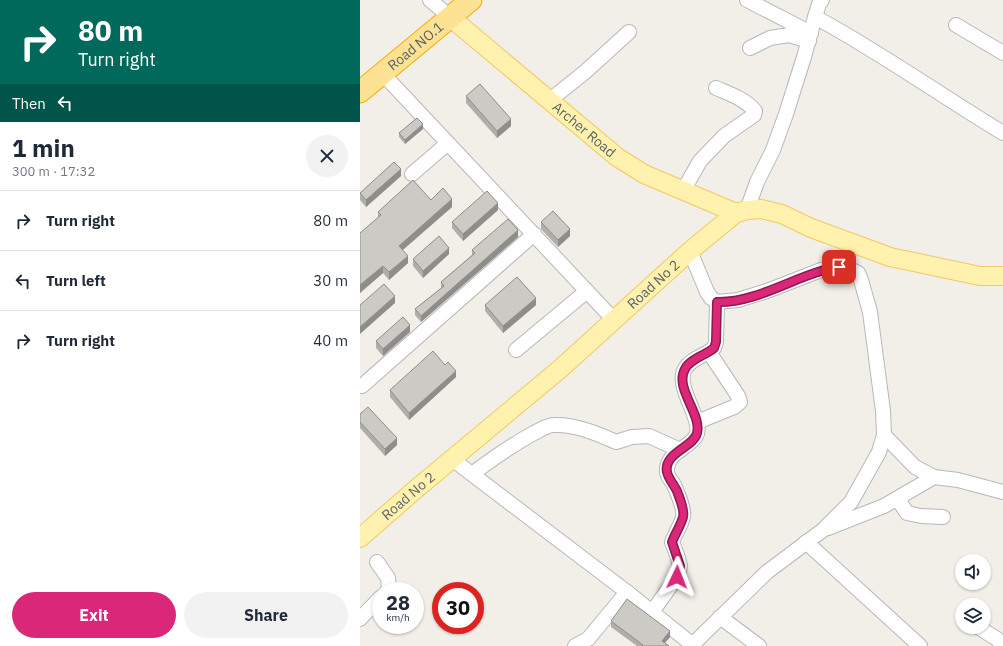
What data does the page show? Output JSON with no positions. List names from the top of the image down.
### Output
{
  "streets": {
    "highway": ["Road NO.1"],
    "main road": ["Archer Road", "Road No 2"]
  },
  "crossings": [
    ["Road NO.1", "Archer Road"],
    ["Archer Road", "Road No 2"]
  ],
  "page": {
    "turn": ["80 m", "Turn right"],
    "then": "Then",
    "heading": ["1 min", "300 m · 17:32"],
    "list": [
      {
        "name": "Turn right",
        "value": "80 m"
      },
      {
        "name": "Turn left",
        "value": "30 m"
      },
      {
        "name": "Turn right",
        "value": "40 m"
      }
    ],
    "speed": "28 km/h",
    "limit": "30",
    "buttons": ["Exit", "Share"]
  }
}
